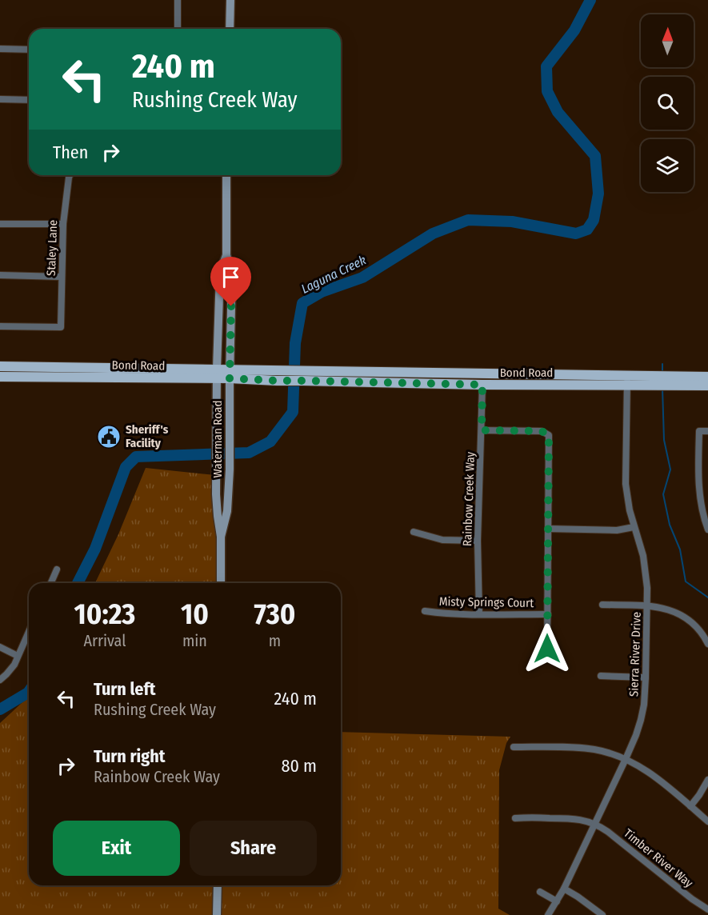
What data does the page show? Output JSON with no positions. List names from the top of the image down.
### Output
{
  "streets": {
    "main road": ["Bond Road", "Waterman Road"],
    "street": [
      "Staley Lane",
      "Rainbow Creek Way",
      "Misty Springs Court",
      "Sierra River Drive",
      "Timber River Way"
    ]
  },
  "crossings": [
    ["Bond Road", "Waterman Road"],
    ["Bond Road", "Rainbow Creek Way"],
    ["Bond Road", "Sierra River Drive"],
    ["Rainbow Creek Way", "Misty Springs Court"],
    ["Sierra River Drive", "Timber River Way"]
  ],
  "water": ["Laguna Creek"],
  "places": {
    "public building": ["Sheriff's Facility"]
  },
  "north": "top",
  "page": {
    "turn": ["240 m", "Rushing Creek Way"],
    "then": "Then",
    "eta": [
      "10:23",
      "Arrival",
      "10",
      "min",
      "730",
      "m"
    ],
    "list": [
      {
        "name": "Turn left",
        "note": "Rushing Creek Way",
        "value": "240 m"
      },
      {
        "name": "Turn right",
        "note": "Rainbow Creek Way",
        "value": "80 m"
      }
    ],
    "buttons": ["Exit", "Share"]
  }
}
